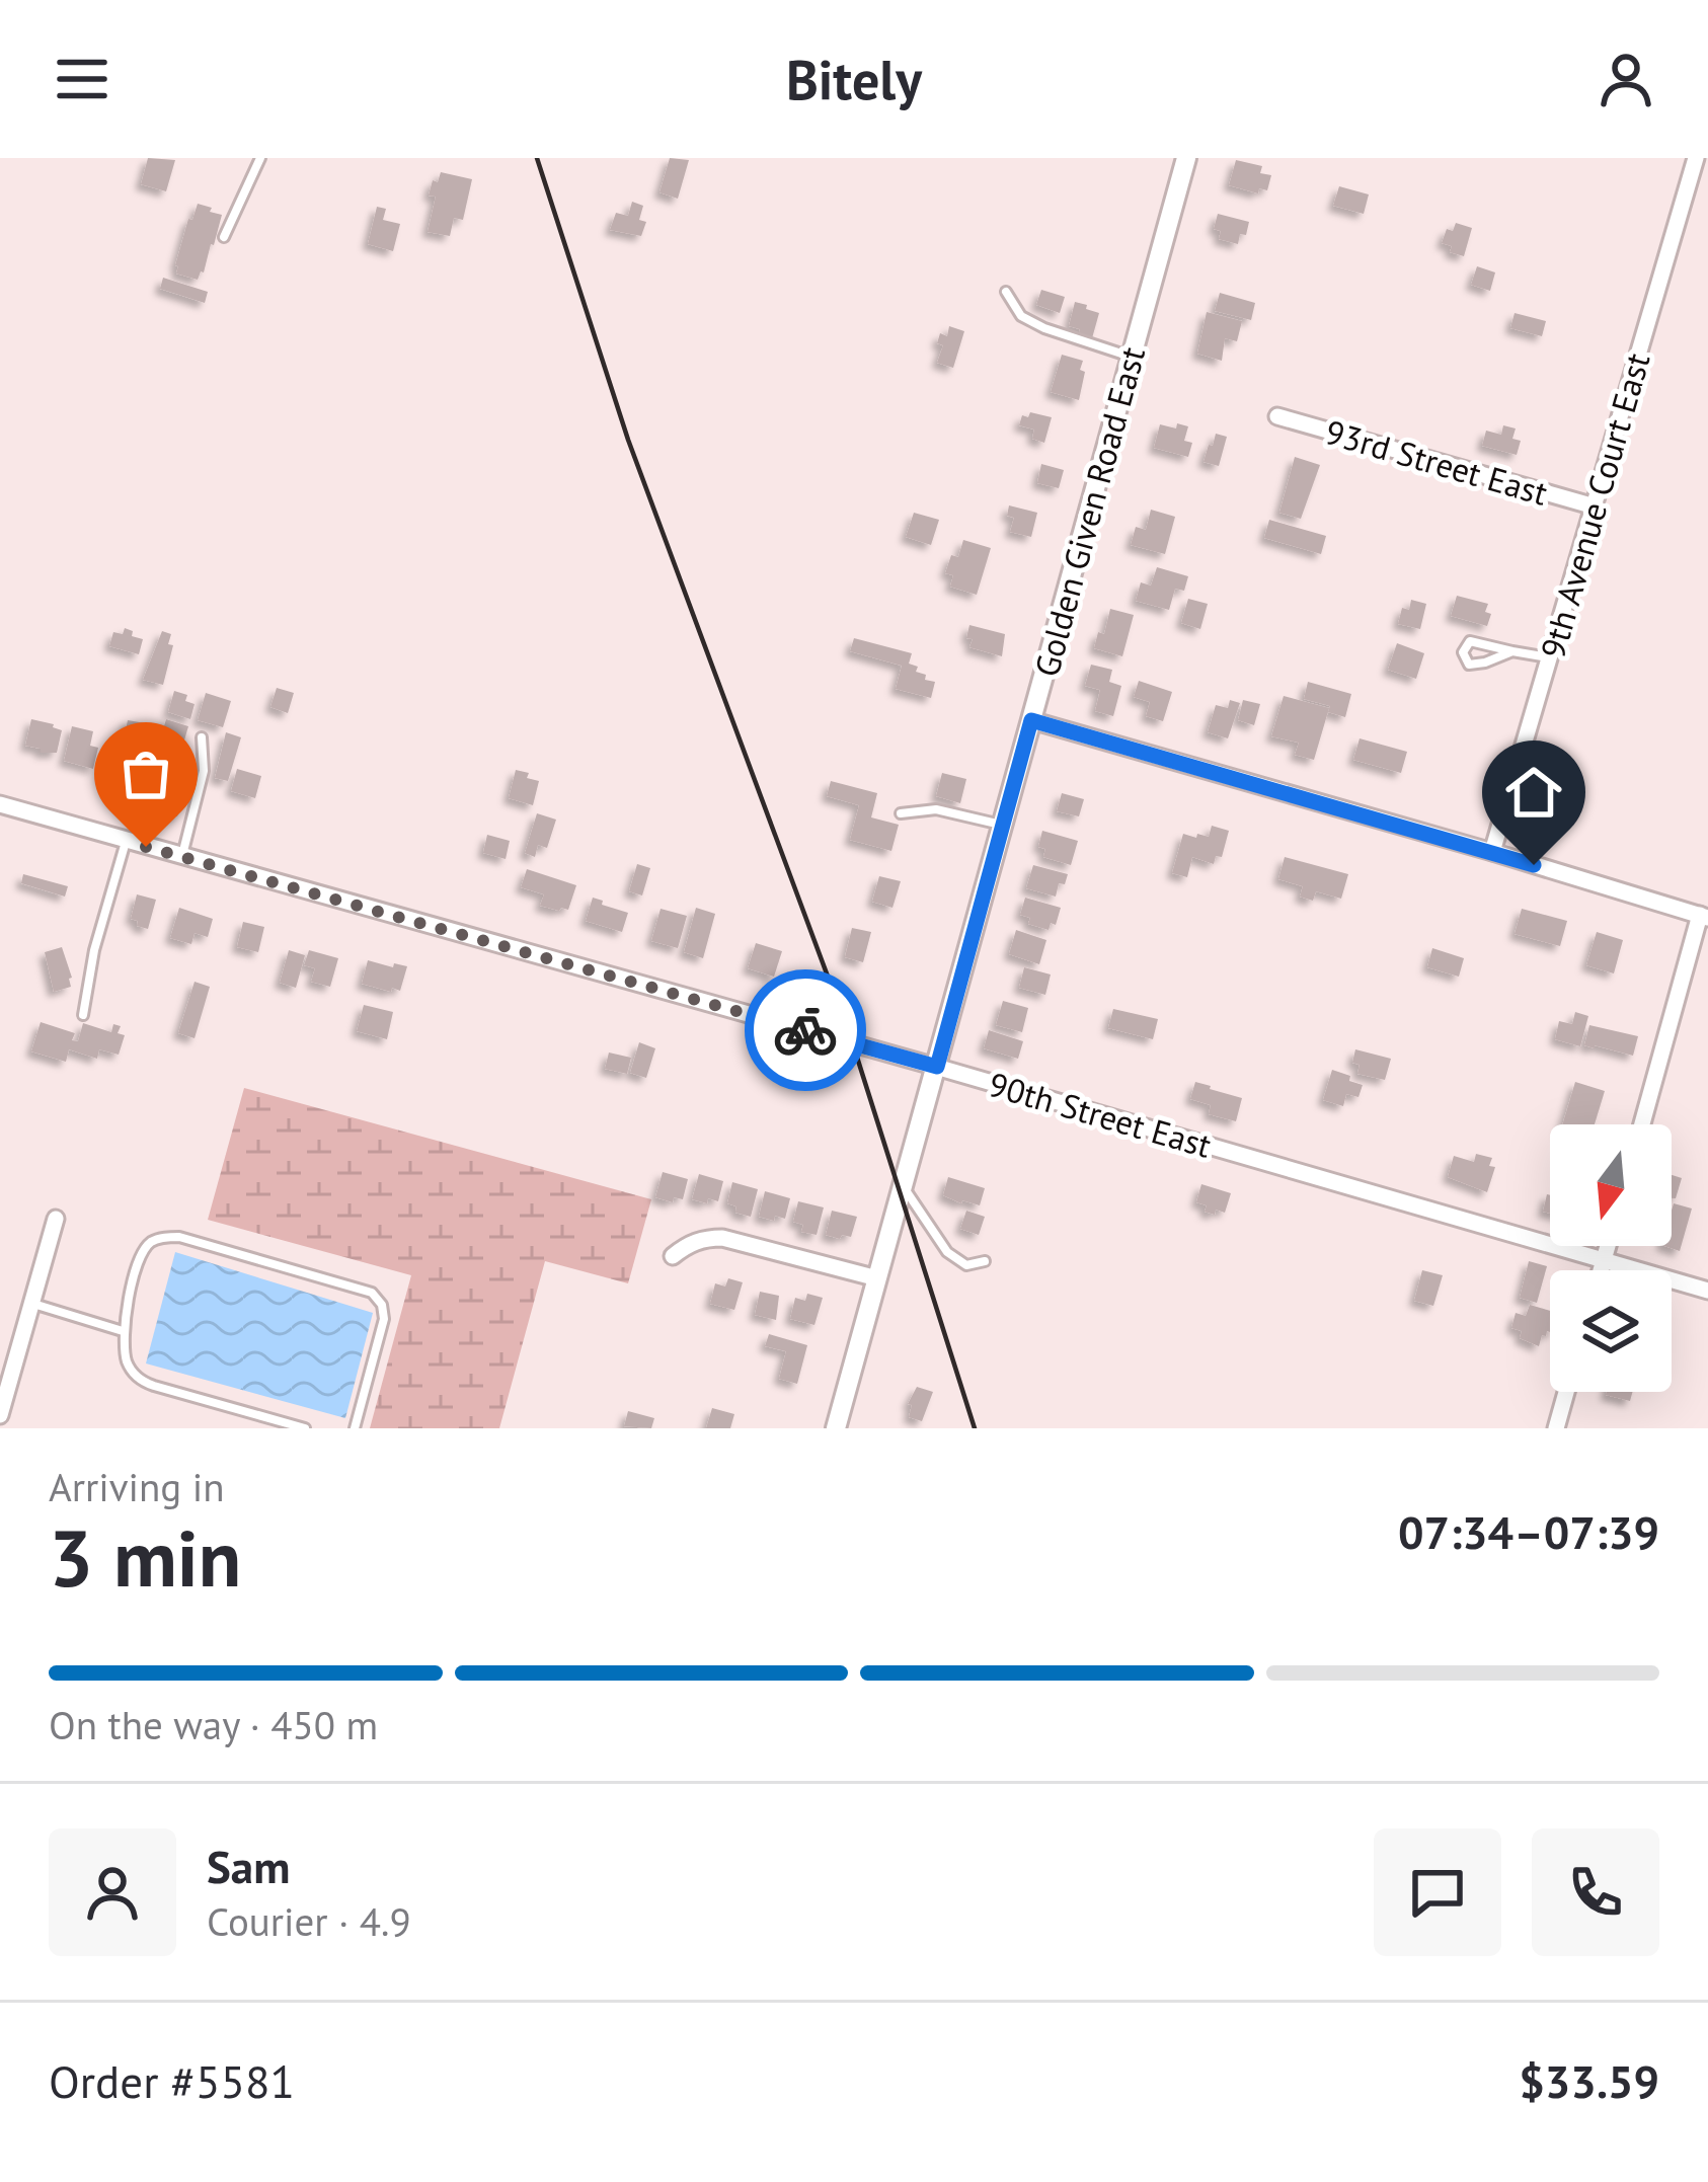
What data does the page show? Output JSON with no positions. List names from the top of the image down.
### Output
{
  "streets": {
    "street": [
      "93rd Street East",
      "9th Avenue Court East",
      "Golden Given Road East",
      "90th Street East"
    ]
  },
  "crossings": [
    ["93rd Street East", "9th Avenue Court East"],
    ["Golden Given Road East", "90th Street East"]
  ],
  "north": "bottom",
  "page": {
    "header": "Bitely",
    "heading": ["3 min", "Arriving in", "07:34–07:39"],
    "panel": [
      "Sam",
      "Courier · 4.9",
      "Order #5581",
      "$33.59"
    ],
    "bar": "On the way · 450 m"
  }
}
